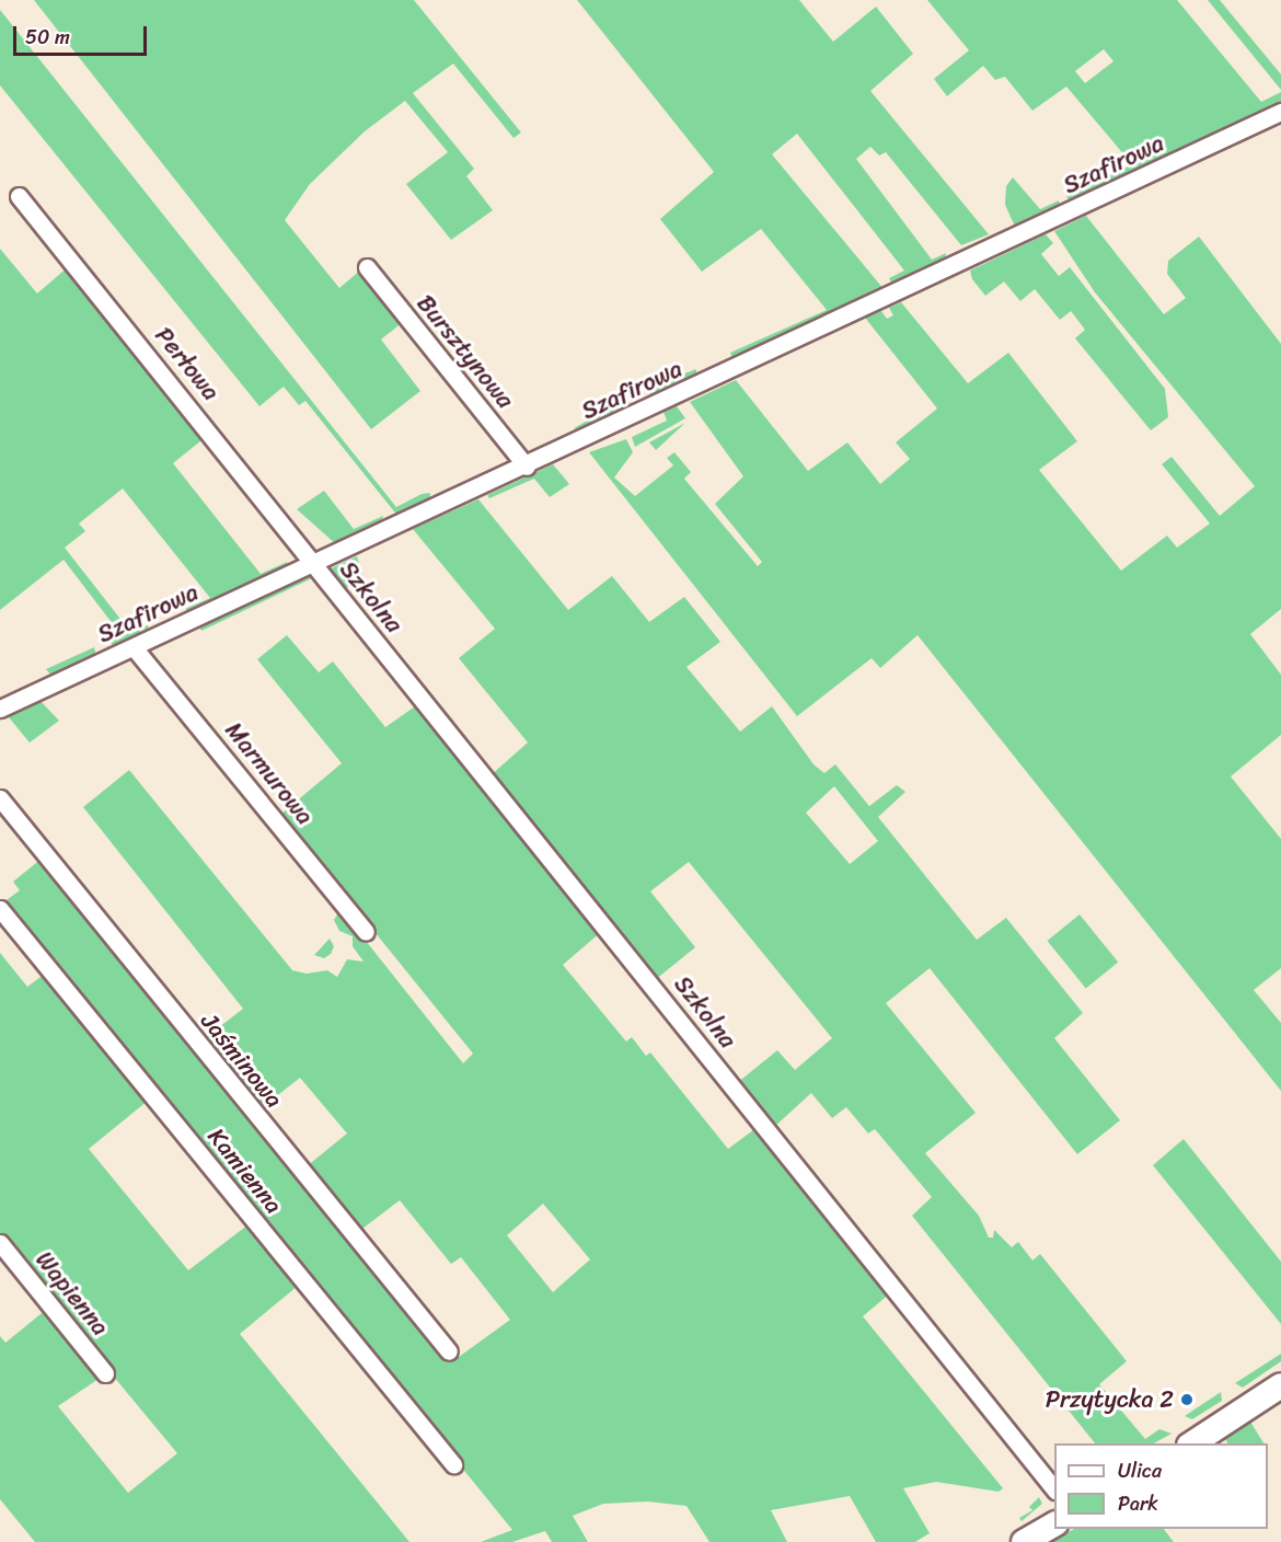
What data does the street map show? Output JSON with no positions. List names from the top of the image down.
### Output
{
  "streets": {
    "street": [
      "Szafirowa",
      "Bursztynowa",
      "Perłowa",
      "Szkolna",
      "Marmurowa",
      "Jaśminowa",
      "Kamienna",
      "Wapienna"
    ]
  },
  "crossings": [
    ["Szafirowa", "Bursztynowa"],
    ["Szafirowa", "Perłowa"],
    ["Szafirowa", "Szkolna"],
    ["Szafirowa", "Marmurowa"],
    ["Perłowa", "Szkolna"]
  ],
  "places": ["Przytycka 2"],
  "legend": ["Ulica", "Park"],
  "scale_bar": "50 m"
}
